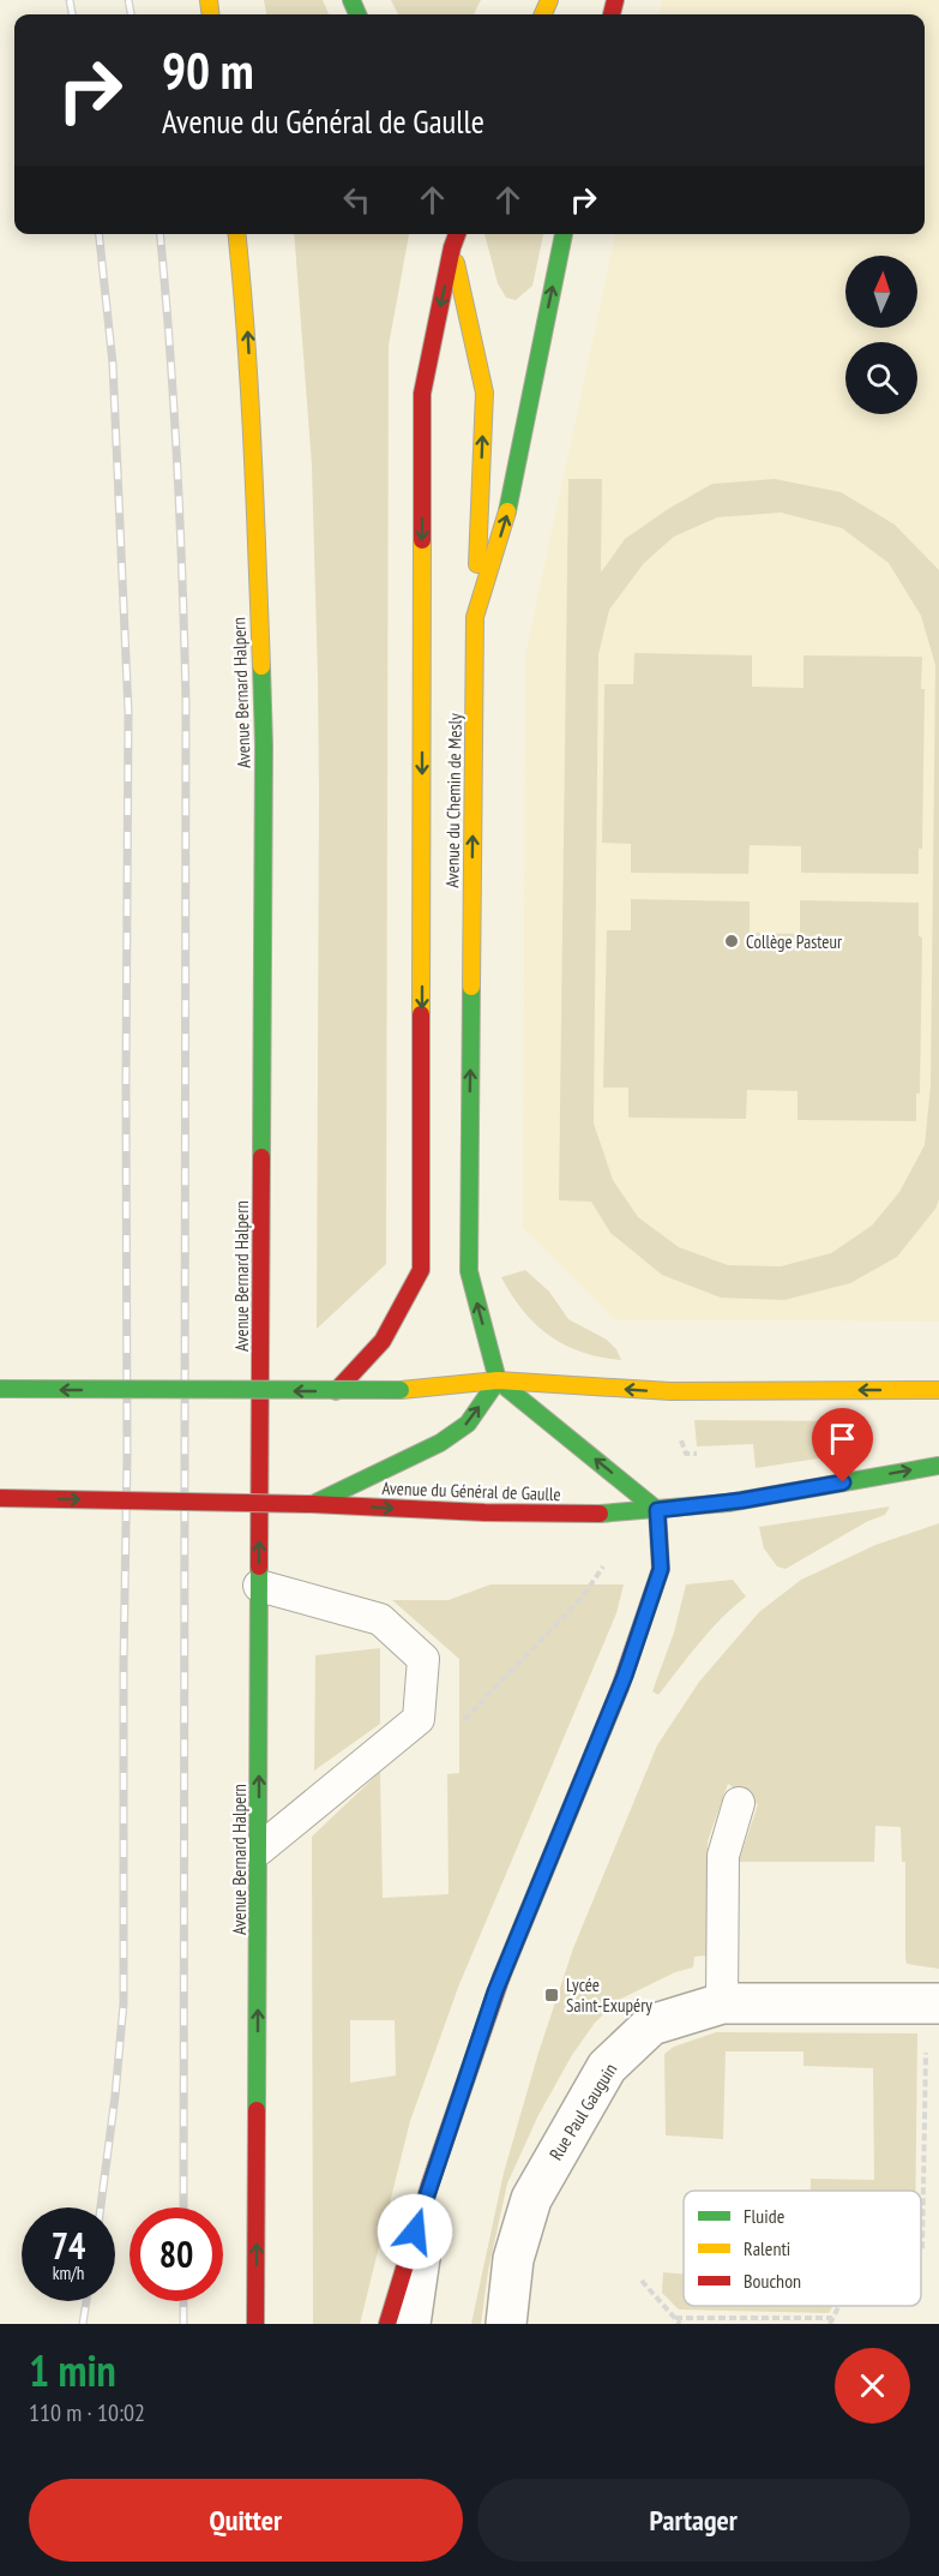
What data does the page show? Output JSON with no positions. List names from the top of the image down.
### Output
{
  "streets": {
    "main road": ["Avenue Bernard Halpern", "Avenue du Chemin de Mesly", "Avenue du Général de Gaulle"],
    "street": ["Rue Paul Gauguin"]
  },
  "one_way": ["Avenue Bernard Halpern"],
  "places": {
    "other": ["Collège Pasteur"],
    "transit": ["Lycée Saint-Exupéry"]
  },
  "legend": ["Fluide", "Ralenti", "Bouchon"],
  "north": "top",
  "page": {
    "turn": ["90 m", "Avenue du Général de Gaulle"],
    "speed": "74 km/h",
    "limit": "80",
    "heading": ["1 min", "110 m · 10:02"],
    "buttons": ["Quitter", "Partager"]
  }
}
